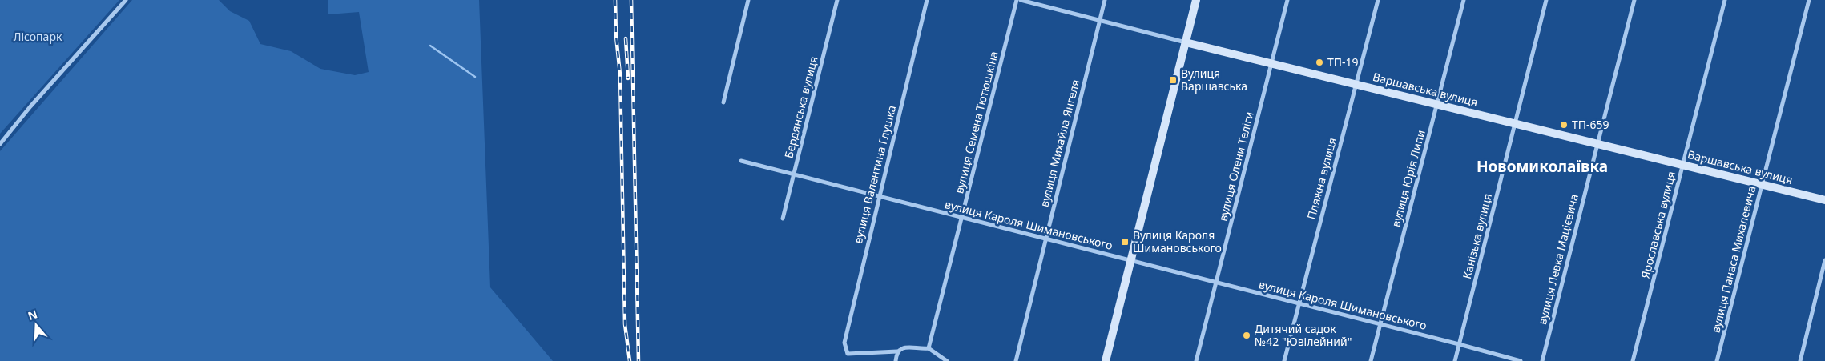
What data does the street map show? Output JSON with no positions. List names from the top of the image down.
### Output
{
  "streets": {
    "street": [
      "Варшавська вулиця",
      "Бердянська вулиця",
      "вулиця Семена Тютюшкіна",
      "вулиця Михайла Янгеля",
      "вулиця Олени Теліги",
      "вулиця Валентина Глушка",
      "Пляжна вулиця",
      "вулиця Юрія Липи",
      "вулиця Кароля Шимановського",
      "Ярославська вулиця",
      "Канізька вулиця",
      "вулиця Левка Мацієвича",
      "вулиця Панаса Михалевича"
    ]
  },
  "crossings": [
    ["Варшавська вулиця", "вулиця Михайла Янгеля"],
    ["Варшавська вулиця", "вулиця Олени Теліги"],
    ["Варшавська вулиця", "Пляжна вулиця"],
    ["Варшавська вулиця", "вулиця Юрія Липи"],
    ["Варшавська вулиця", "Ярославська вулиця"],
    ["Варшавська вулиця", "Канізька вулиця"],
    ["Варшавська вулиця", "вулиця Левка Мацієвича"],
    ["Варшавська вулиця", "вулиця Панаса Михалевича"],
    ["Бердянська вулиця", "вулиця Кароля Шимановського"],
    ["вулиця Семена Тютюшкіна", "вулиця Кароля Шимановського"],
    ["вулиця Михайла Янгеля", "вулиця Кароля Шимановського"],
    ["вулиця Олени Теліги", "вулиця Кароля Шимановського"],
    ["вулиця Валентина Глушка", "вулиця Кароля Шимановського"],
    ["Пляжна вулиця", "вулиця Кароля Шимановського"],
    ["вулиця Юрія Липи", "вулиця Кароля Шимановського"],
    ["вулиця Кароля Шимановського", "Канізька вулиця"]
  ],
  "districts": ["Новомиколаївка"],
  "parks": ["Лісопарк"],
  "places": {
    "other": ["ТП-19", "ТП-659", "Дитячий садок №42 \"Ювілейний\""],
    "transit": ["Вулиця Варшавська", "Вулиця Кароля Шимановського"]
  },
  "north": "top"
}
